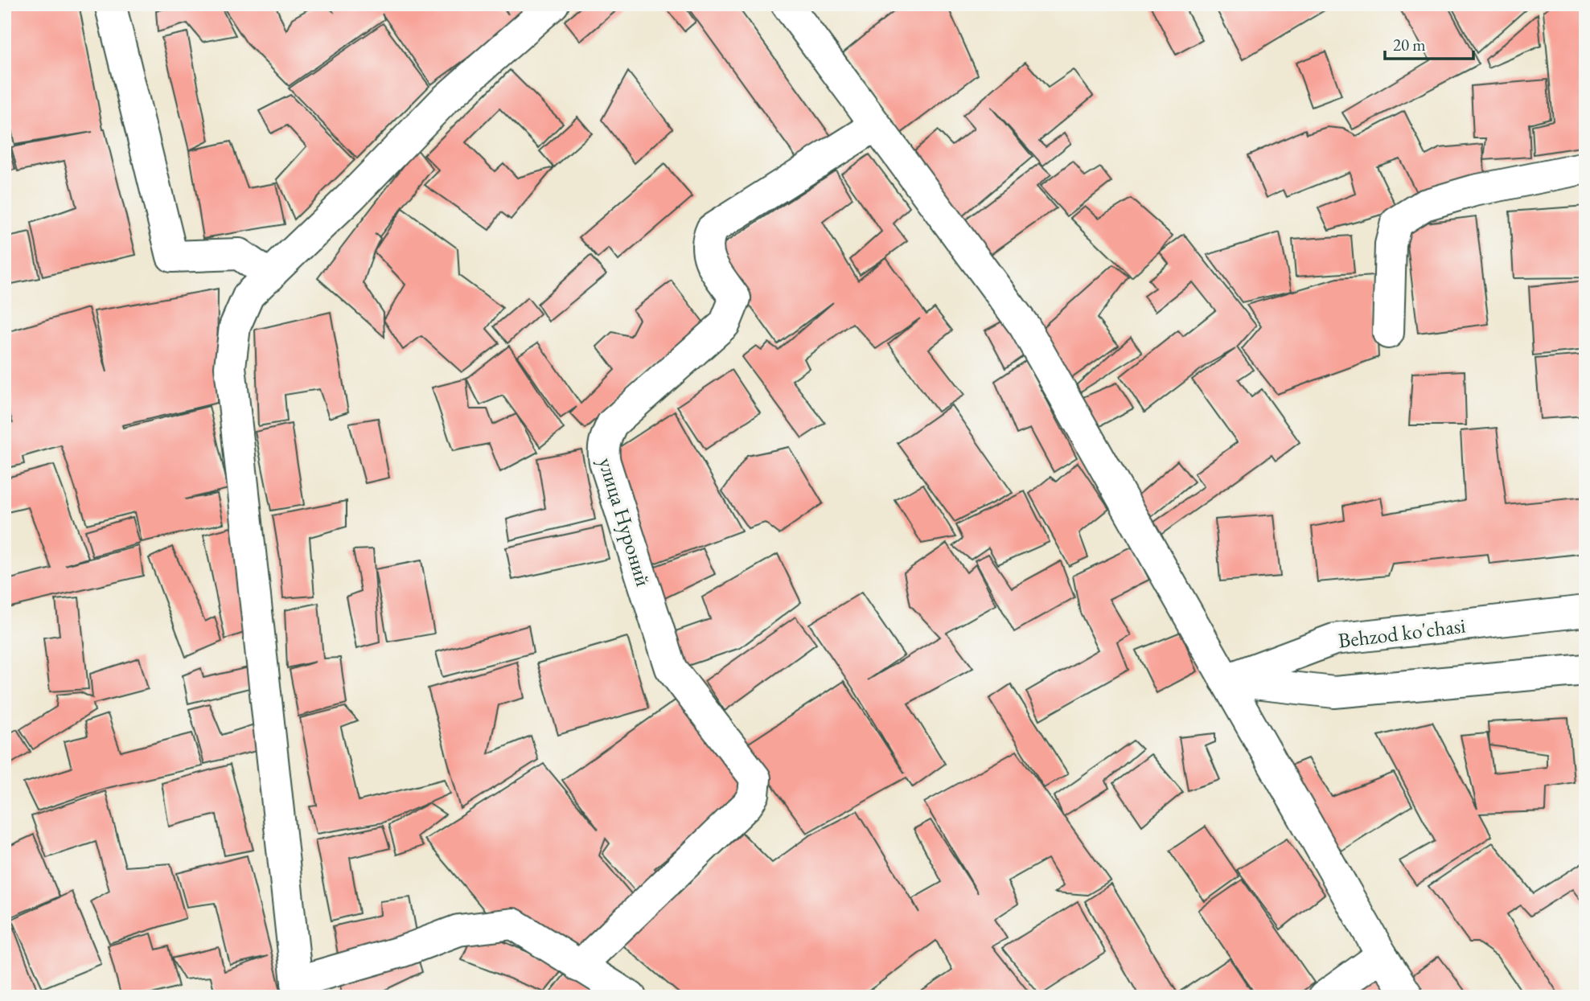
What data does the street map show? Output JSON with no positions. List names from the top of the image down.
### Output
{
  "streets": {
    "street": ["улица Нуроний", "Behzod ko'chasi"]
  },
  "scale_bar": "20 m"
}
